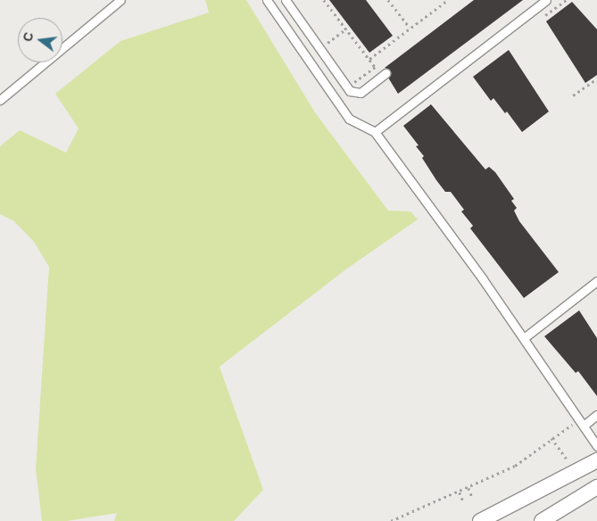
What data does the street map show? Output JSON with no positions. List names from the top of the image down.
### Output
{
  "north": "left"
}
